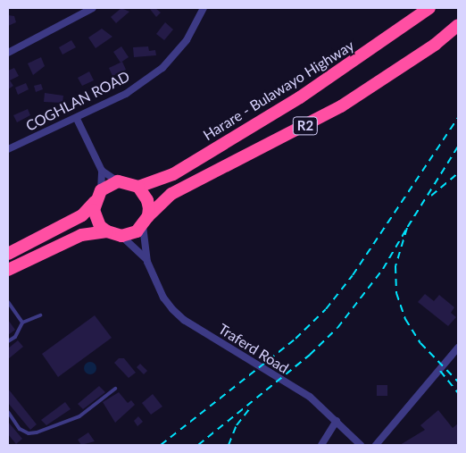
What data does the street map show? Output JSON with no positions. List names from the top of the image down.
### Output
{
  "streets": {
    "highway": ["Harare - Bulawayo Highway", "R2"],
    "street": ["COGHLAN ROAD", "Traferd Road"]
  },
  "crossings": [
    ["Harare - Bulawayo Highway", "R2"],
    ["Harare - Bulawayo Highway", "Traferd Road"],
    ["R2", "Traferd Road"]
  ]
}
